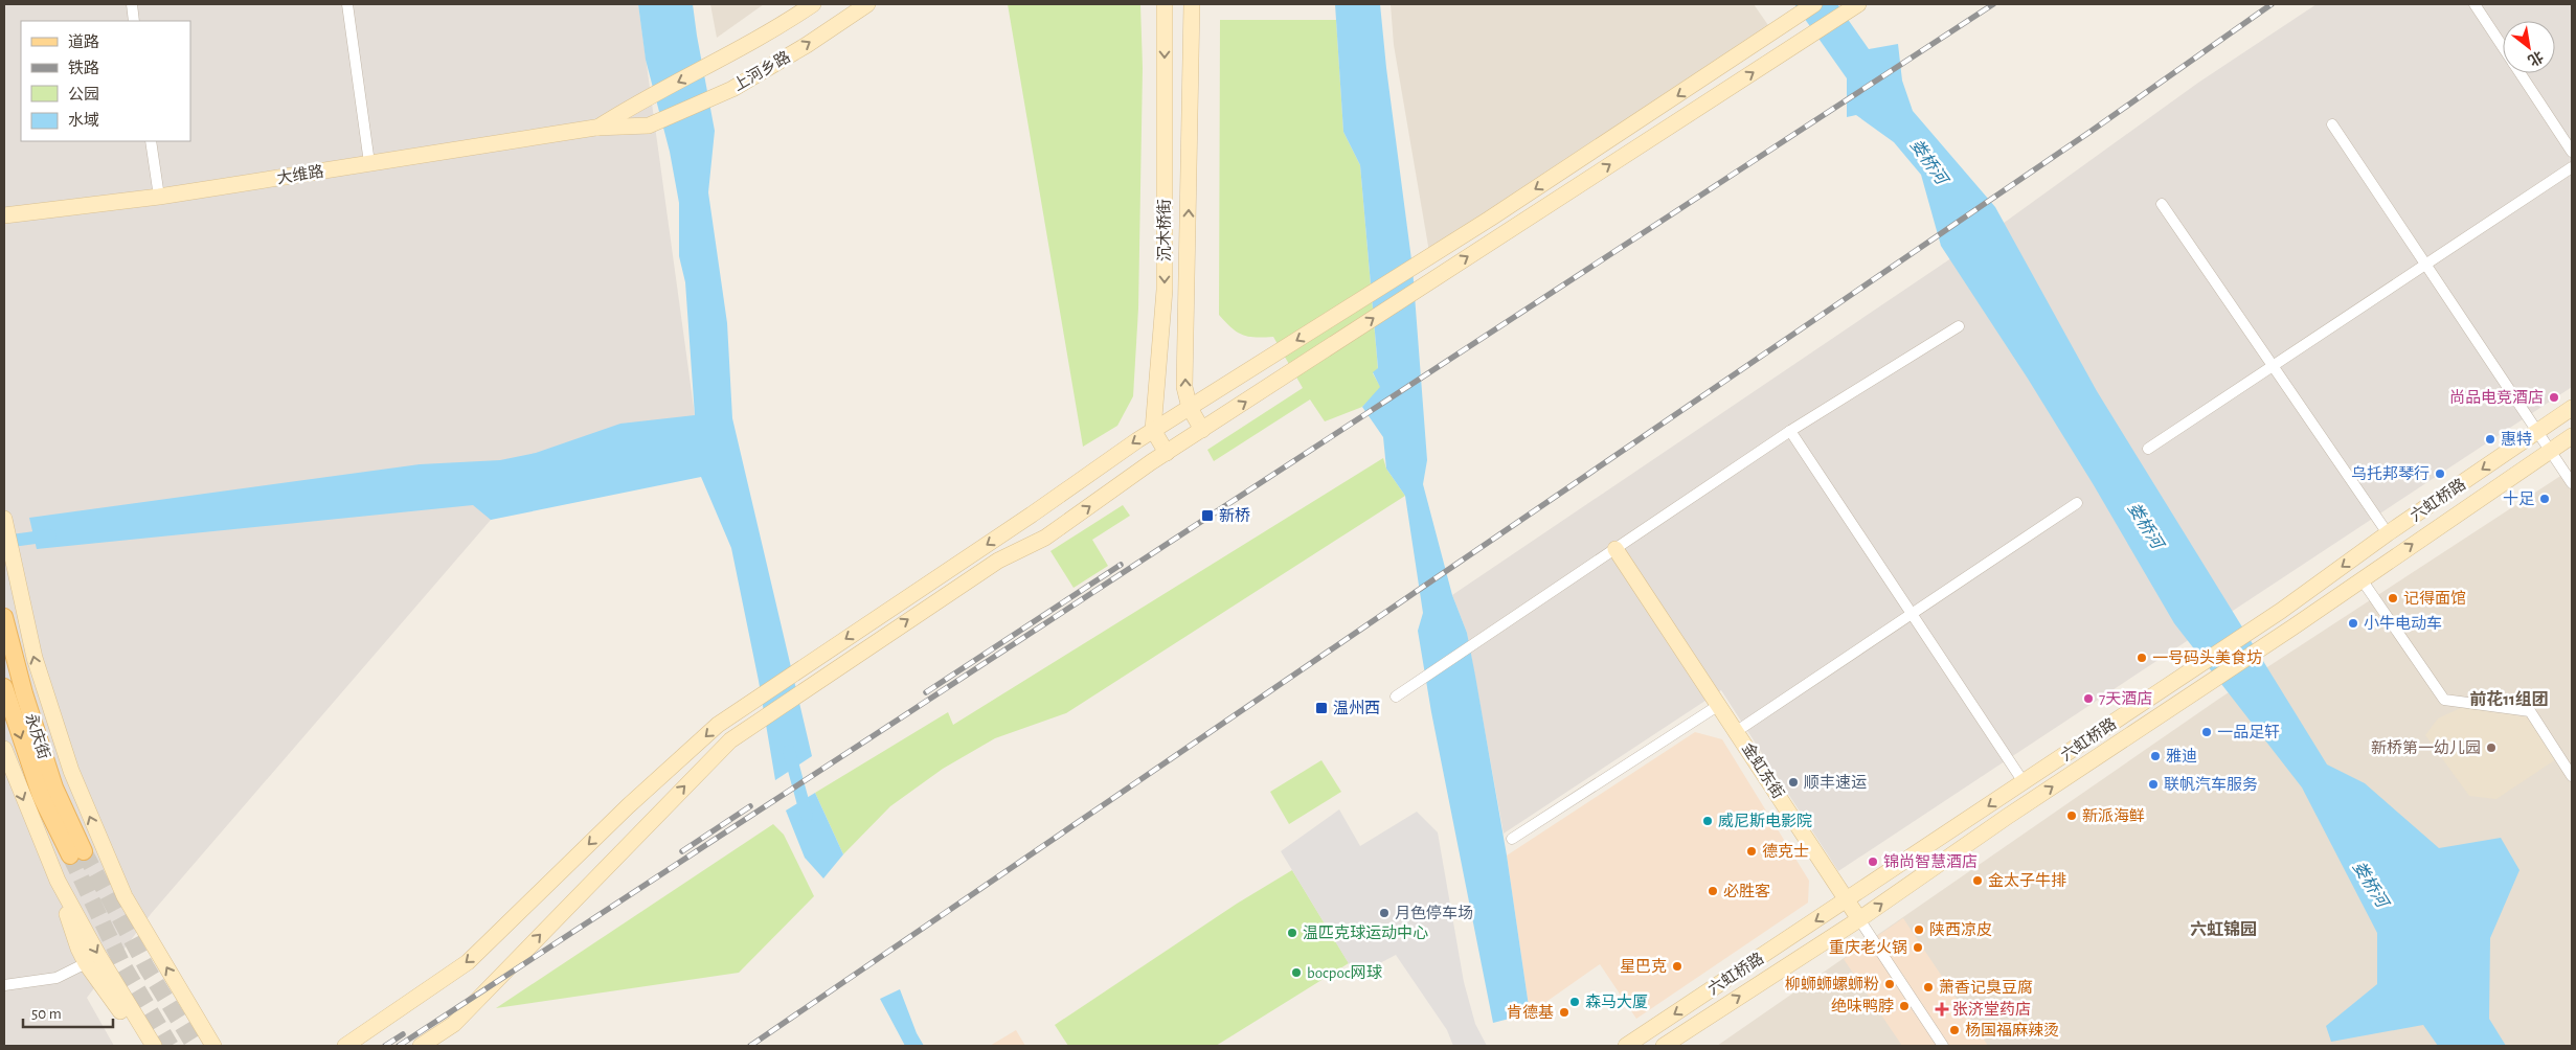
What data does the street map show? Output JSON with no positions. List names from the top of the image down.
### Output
{
  "streets": {
    "main road": ["永庆街"],
    "street": [
      "上河乡路",
      "大维路",
      "沉木桥街",
      "六虹桥路",
      "金虹东街"
    ]
  },
  "crossings": [
    ["上河乡路", "大维路"],
    ["六虹桥路", "金虹东街"]
  ],
  "districts": ["前花11组团", "六虹锦园"],
  "water": ["娄桥河"],
  "places": {
    "other": [
      "尚品电竞酒店",
      "惠特",
      "乌托邦琴行",
      "十足",
      "记得面馆",
      "小牛电动车",
      "一号码头美食坊",
      "7天酒店",
      "一品足轩",
      "新桥第一幼儿园",
      "雅迪",
      "顺丰速运",
      "联帆汽车服务",
      "新派海鲜",
      "威尼斯电影院",
      "德克士",
      "锦尚智慧酒店",
      "金太子牛排",
      "必胜客",
      "月色停车场",
      "陕西凉皮",
      "温匹克球运动中心",
      "重庆老火锅",
      "星巴克",
      "bocpoc网球",
      "柳蛳蛳螺蛳粉",
      "萧香记臭豆腐",
      "森马大厦",
      "绝味鸭脖",
      "肯德基",
      "杨国福麻辣烫"
    ],
    "transit": ["新桥", "温州西"],
    "health": ["张济堂药店"]
  },
  "legend": [
    "道路",
    "铁路",
    "公园",
    "水域"
  ],
  "scale_bar": "50 m",
  "north": "bottom right"
}
